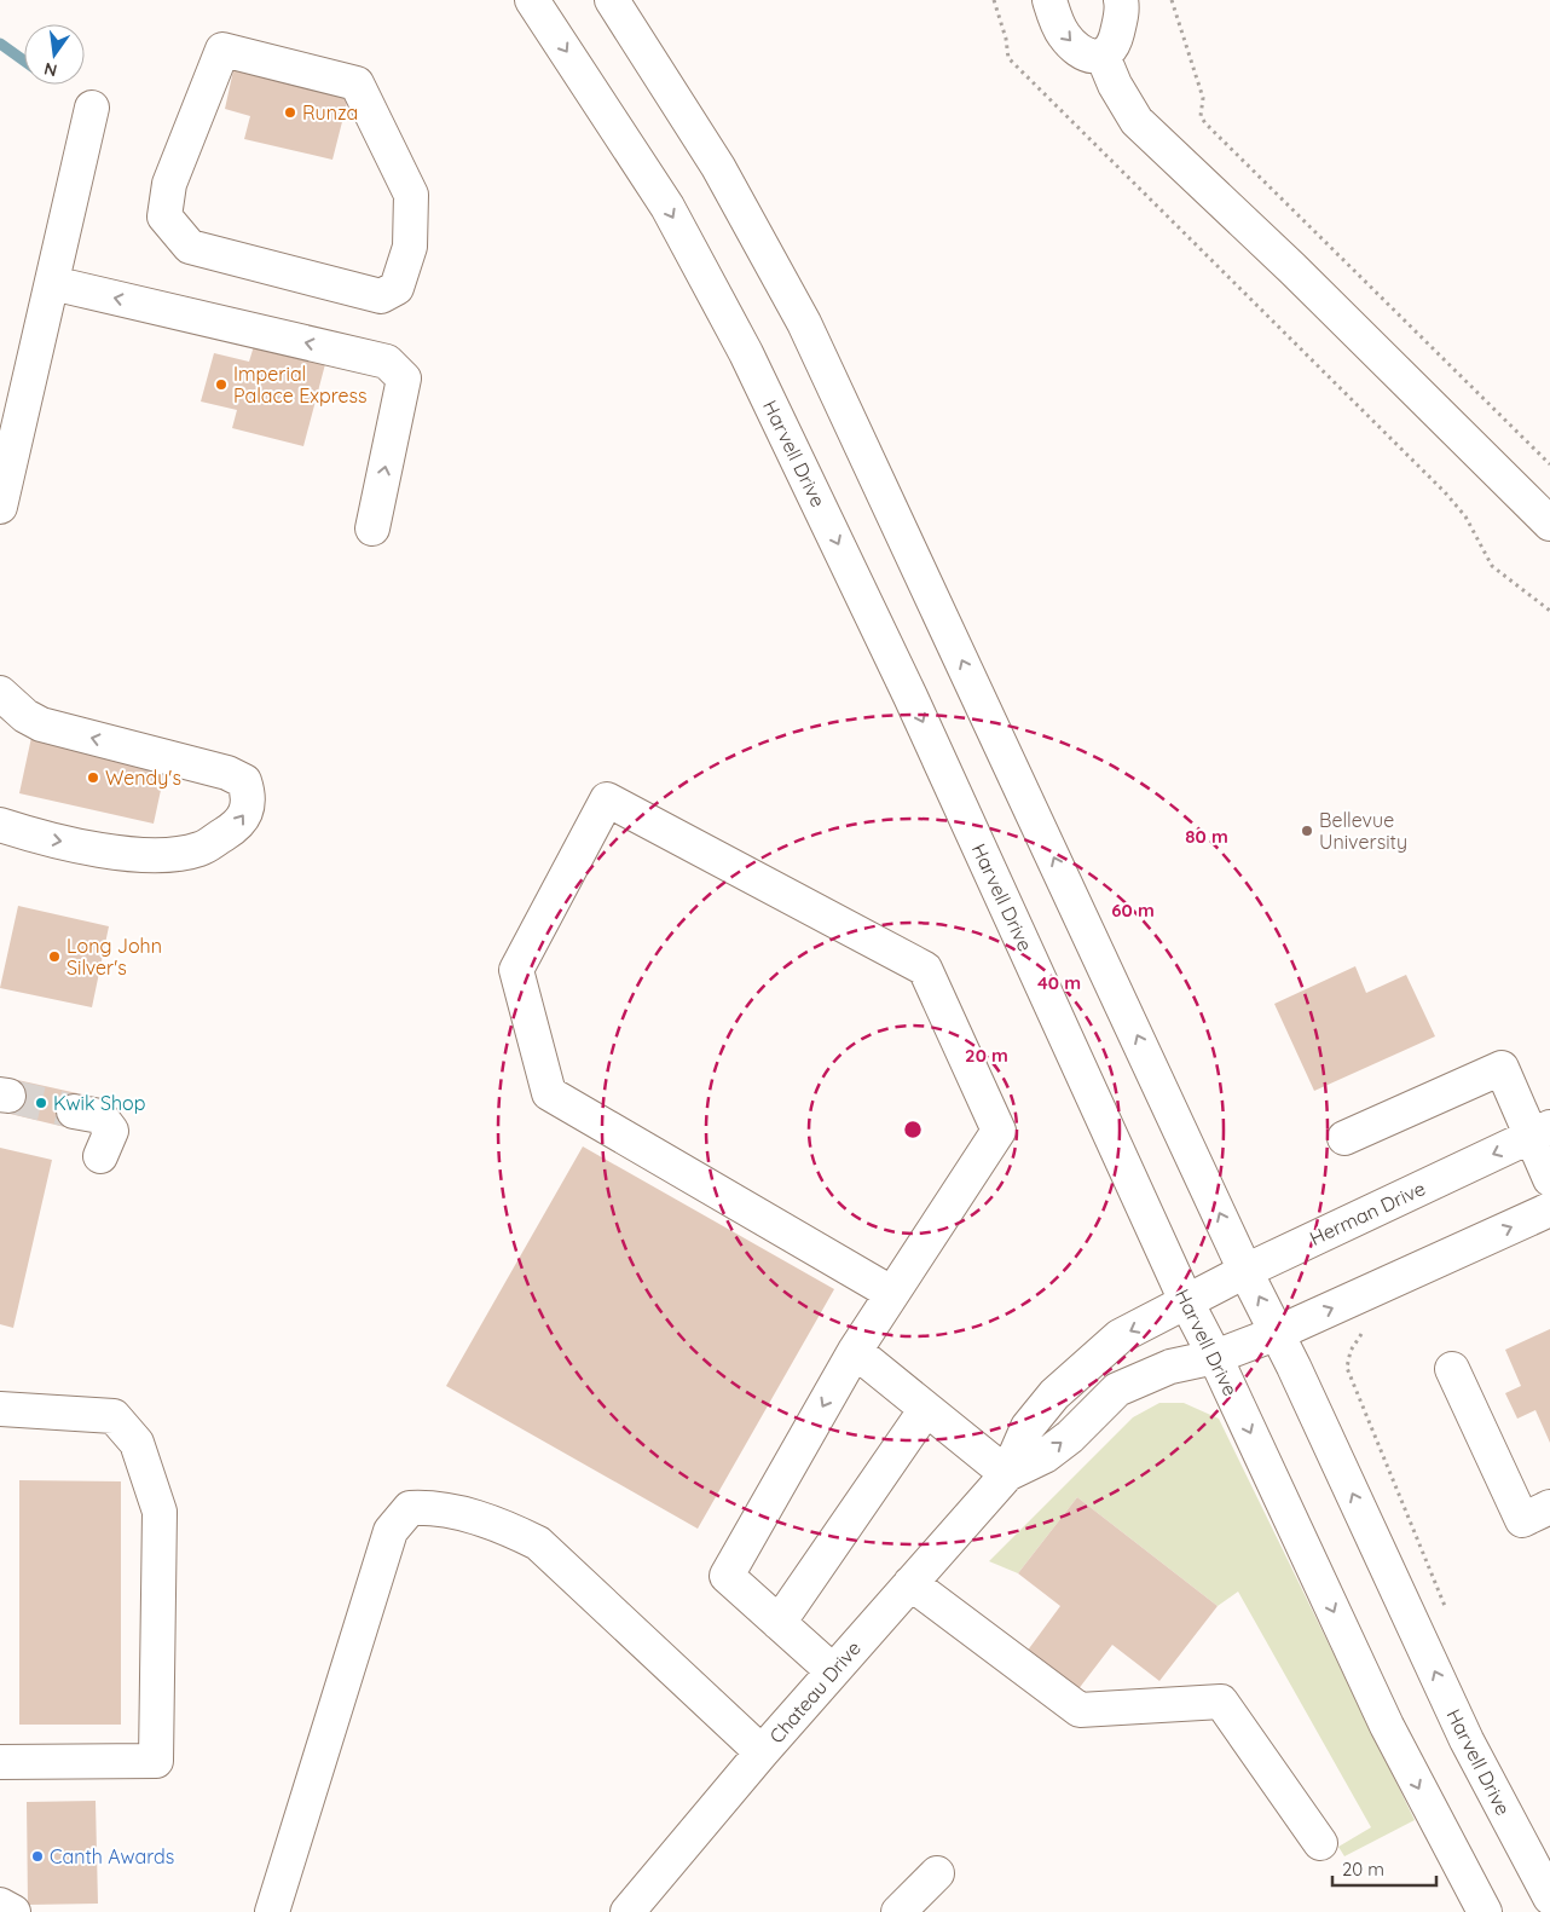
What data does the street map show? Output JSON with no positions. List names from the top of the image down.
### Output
{
  "streets": {
    "main road": ["Harvell Drive", "Herman Drive", "Chateau Drive"]
  },
  "crossings": [
    ["Harvell Drive", "Herman Drive"],
    ["Harvell Drive", "Chateau Drive"],
    ["Herman Drive", "Chateau Drive"]
  ],
  "places": [
    "Runza",
    "Imperial Palace Express",
    "Wendy's",
    "Bellevue University",
    "Long John Silver's",
    "Kwik Shop",
    "Canth Awards"
  ],
  "scale_bar": "20 m",
  "north": "bottom",
  "rings": [
    "80 m",
    "60 m",
    "40 m",
    "20 m"
  ]
}
